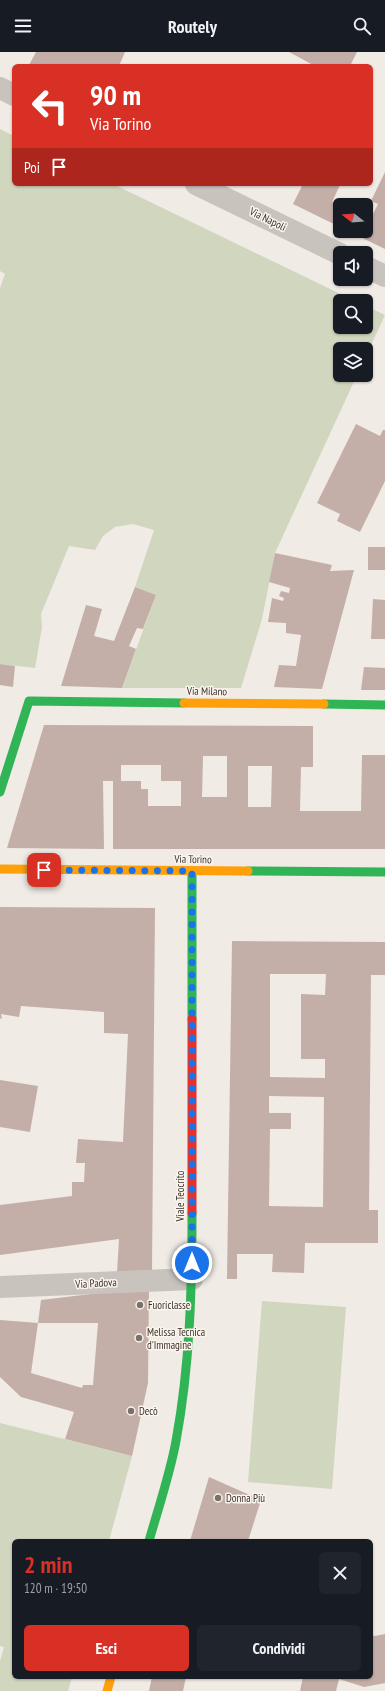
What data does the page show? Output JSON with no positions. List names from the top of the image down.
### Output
{
  "streets": {
    "street": [
      "Via Napoli",
      "Via Milano",
      "Via Torino",
      "Viale Teocrito",
      "Via Padova"
    ]
  },
  "crossings": [
    ["Via Torino", "Viale Teocrito"],
    ["Viale Teocrito", "Via Padova"]
  ],
  "places": [
    "Fuoriclasse",
    "Melissa Tecnica d'Immagine",
    "Decò",
    "Donna Più"
  ],
  "north": "left",
  "page": {
    "header": "Routely",
    "turn": ["90 m", "Via Torino"],
    "then": "Poi",
    "heading": ["2 min", "120 m · 19:50"],
    "buttons": ["Esci", "Condividi"]
  }
}
